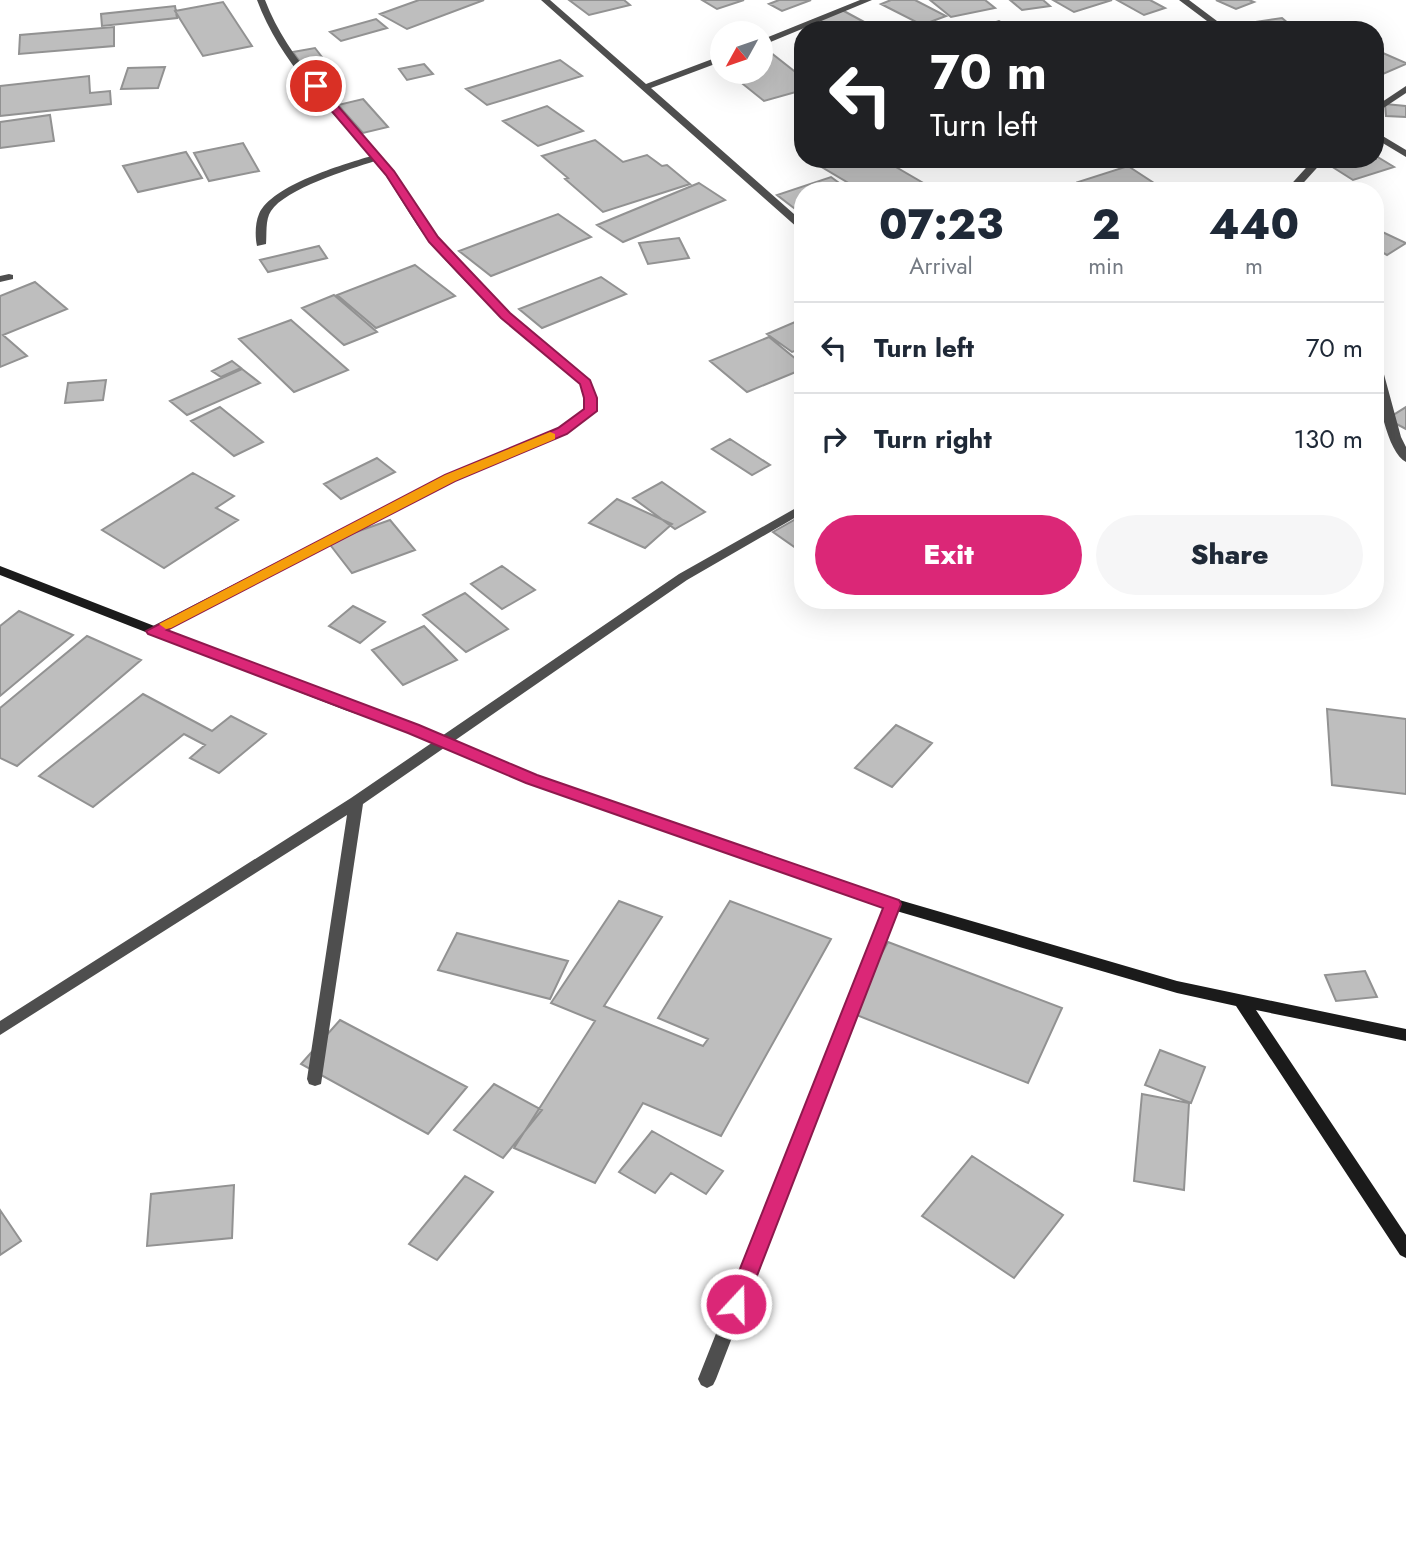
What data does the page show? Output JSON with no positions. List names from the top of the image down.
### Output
{
  "north": "bottom left",
  "page": {
    "turn": ["70 m", "Turn left"],
    "eta": [
      "07:23",
      "Arrival",
      "2",
      "min",
      "440",
      "m"
    ],
    "list": [
      {
        "name": "Turn left",
        "value": "70 m"
      },
      {
        "name": "Turn right",
        "value": "130 m"
      }
    ],
    "buttons": ["Exit", "Share"]
  }
}
